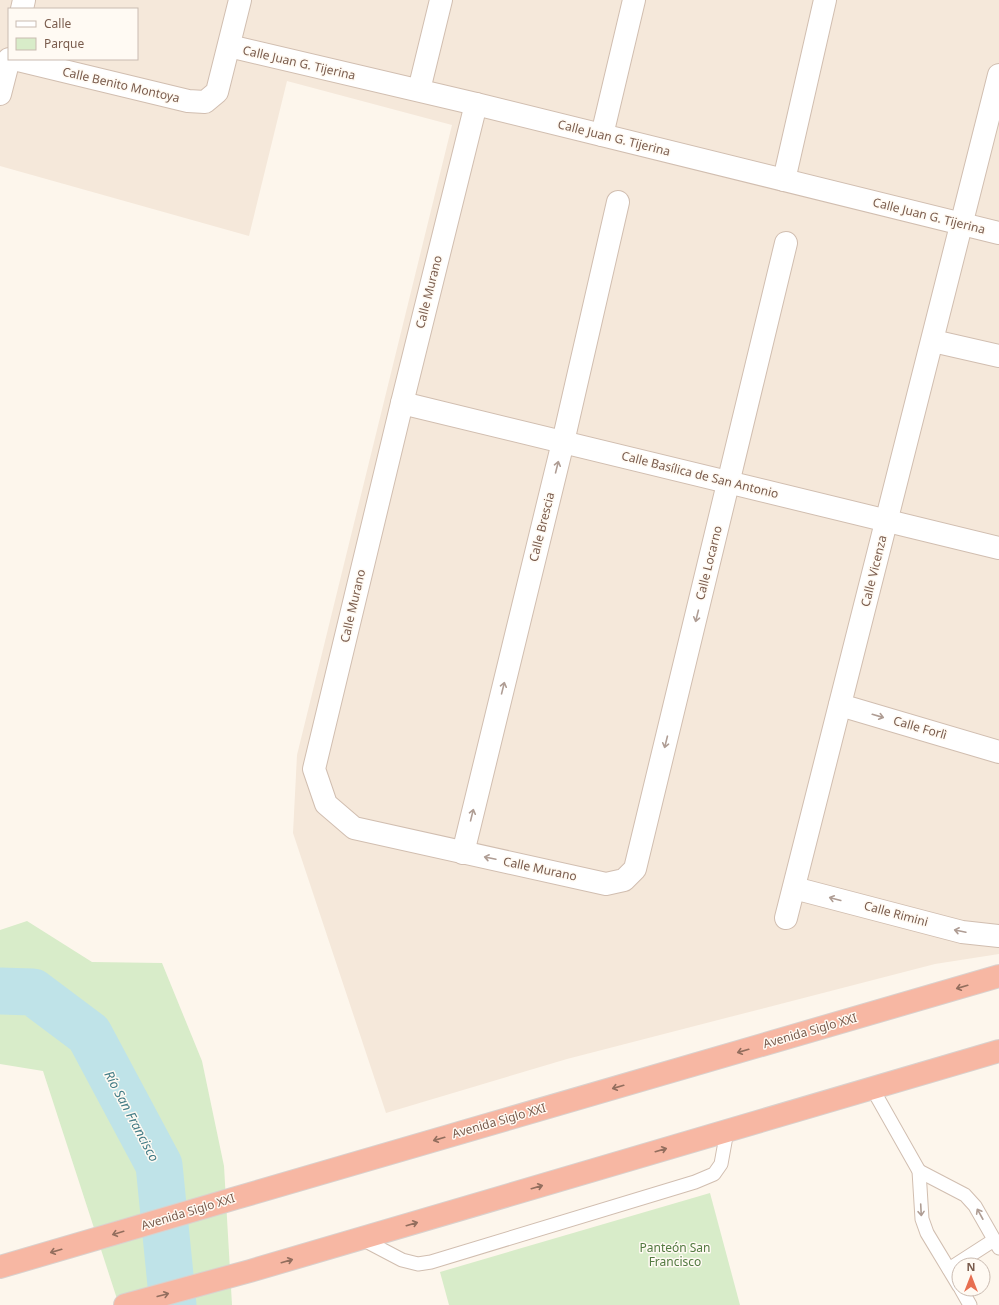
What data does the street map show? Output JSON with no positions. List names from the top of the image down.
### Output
{
  "streets": {
    "highway": ["Avenida Siglo XXI"],
    "street": [
      "Calle Juan G. Tijerina",
      "Calle Benito Montoya",
      "Calle Murano",
      "Calle Basílica de San Antonio",
      "Calle Brescia",
      "Calle Locarno",
      "Calle Vicenza",
      "Calle Forlì",
      "Calle Rimini"
    ]
  },
  "crossings": [
    ["Calle Juan G. Tijerina", "Calle Benito Montoya"],
    ["Calle Juan G. Tijerina", "Calle Murano"],
    ["Calle Juan G. Tijerina", "Calle Vicenza"],
    ["Calle Murano", "Calle Basílica de San Antonio"],
    ["Calle Murano", "Calle Brescia"],
    ["Calle Murano", "Calle Locarno"],
    ["Calle Basílica de San Antonio", "Calle Brescia"],
    ["Calle Basílica de San Antonio", "Calle Locarno"],
    ["Calle Basílica de San Antonio", "Calle Vicenza"],
    ["Calle Vicenza", "Calle Forlì"],
    ["Calle Vicenza", "Calle Rimini"]
  ],
  "one_way": [
    "Calle Brescia",
    "Calle Locarno",
    "Calle Forlì",
    "Calle Rimini"
  ],
  "water": ["Río San Francisco"],
  "parks": ["Panteón San Francisco"],
  "legend": ["Calle", "Parque"],
  "north": "top"
}
